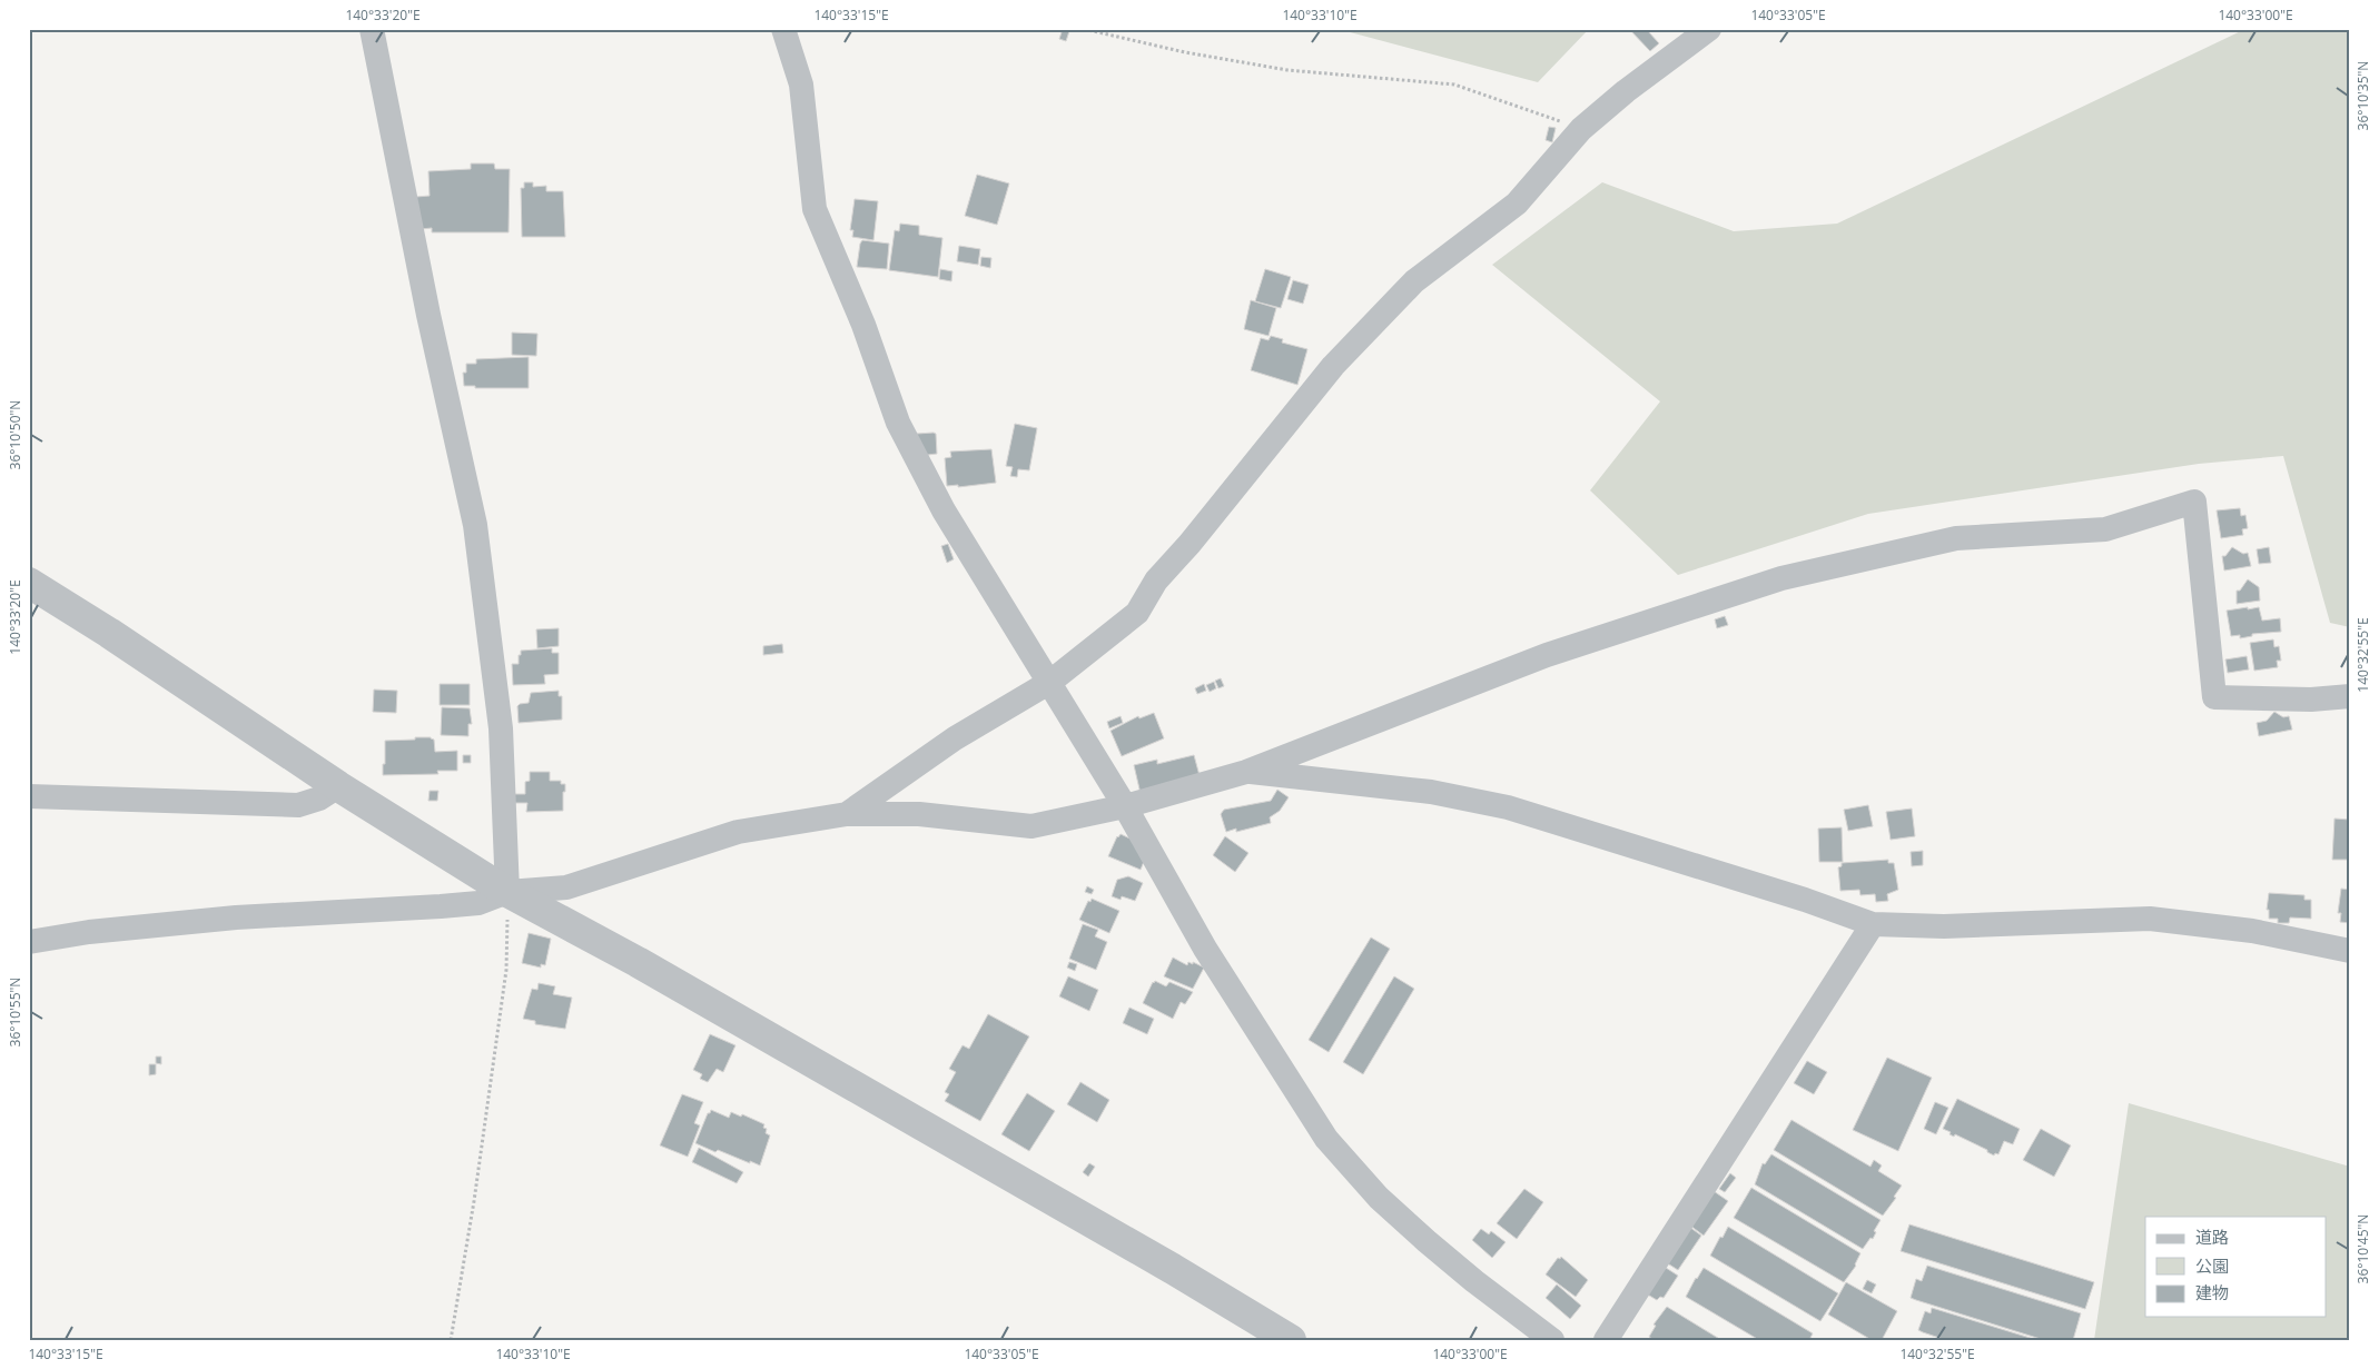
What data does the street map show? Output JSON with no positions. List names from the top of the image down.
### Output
{
  "legend": ["道路", "公園", "建物"],
  "coordinates": [
    "140°33'20\"E",
    "140°33'15\"E",
    "140°33'10\"E",
    "140°33'05\"E",
    "140°33'00\"E",
    "36°10'35\"N",
    "36°10'50\"N",
    "140°32'55\"E",
    "36°10'55\"N",
    "36°10'45\"N"
  ]
}
